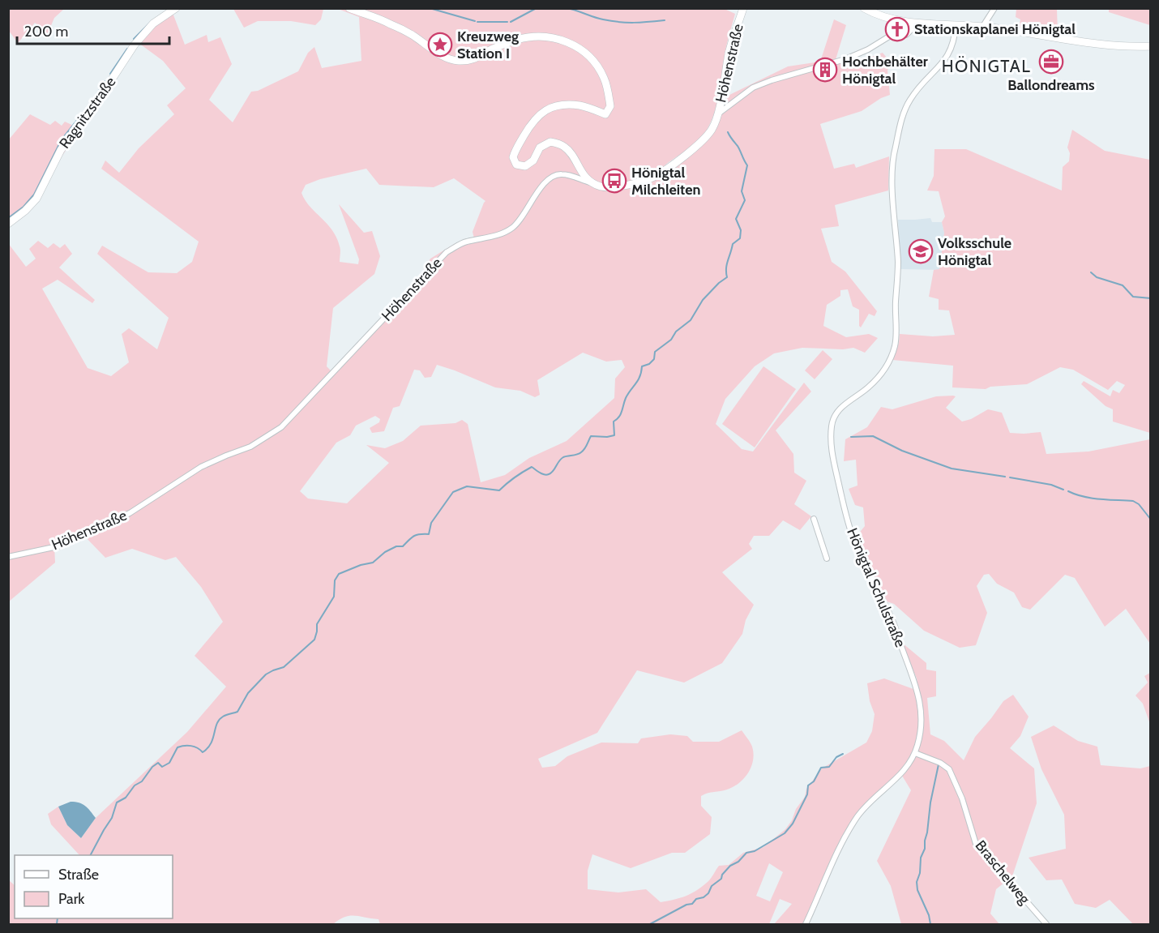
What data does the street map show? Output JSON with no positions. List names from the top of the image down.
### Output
{
  "streets": {
    "main road": ["Höhenstraße", "Ragnitzstraße"],
    "street": ["Hönigtal Schulstraße", "Braschelweg"]
  },
  "crossings": [
    ["Hönigtal Schulstraße", "Braschelweg"]
  ],
  "districts": ["HÖNIGTAL"],
  "places": {
    "church": ["Stationskaplanei Hönigtal"],
    "place": ["Kreuzweg Station I"],
    "office": ["Ballondreams"],
    "building": ["Hochbehälter Hönigtal"],
    "bus stop": ["Hönigtal Milchleiten"],
    "school or university": ["Volksschule Hönigtal"]
  },
  "legend": ["Straße", "Park"],
  "scale_bar": "200 m"
}
